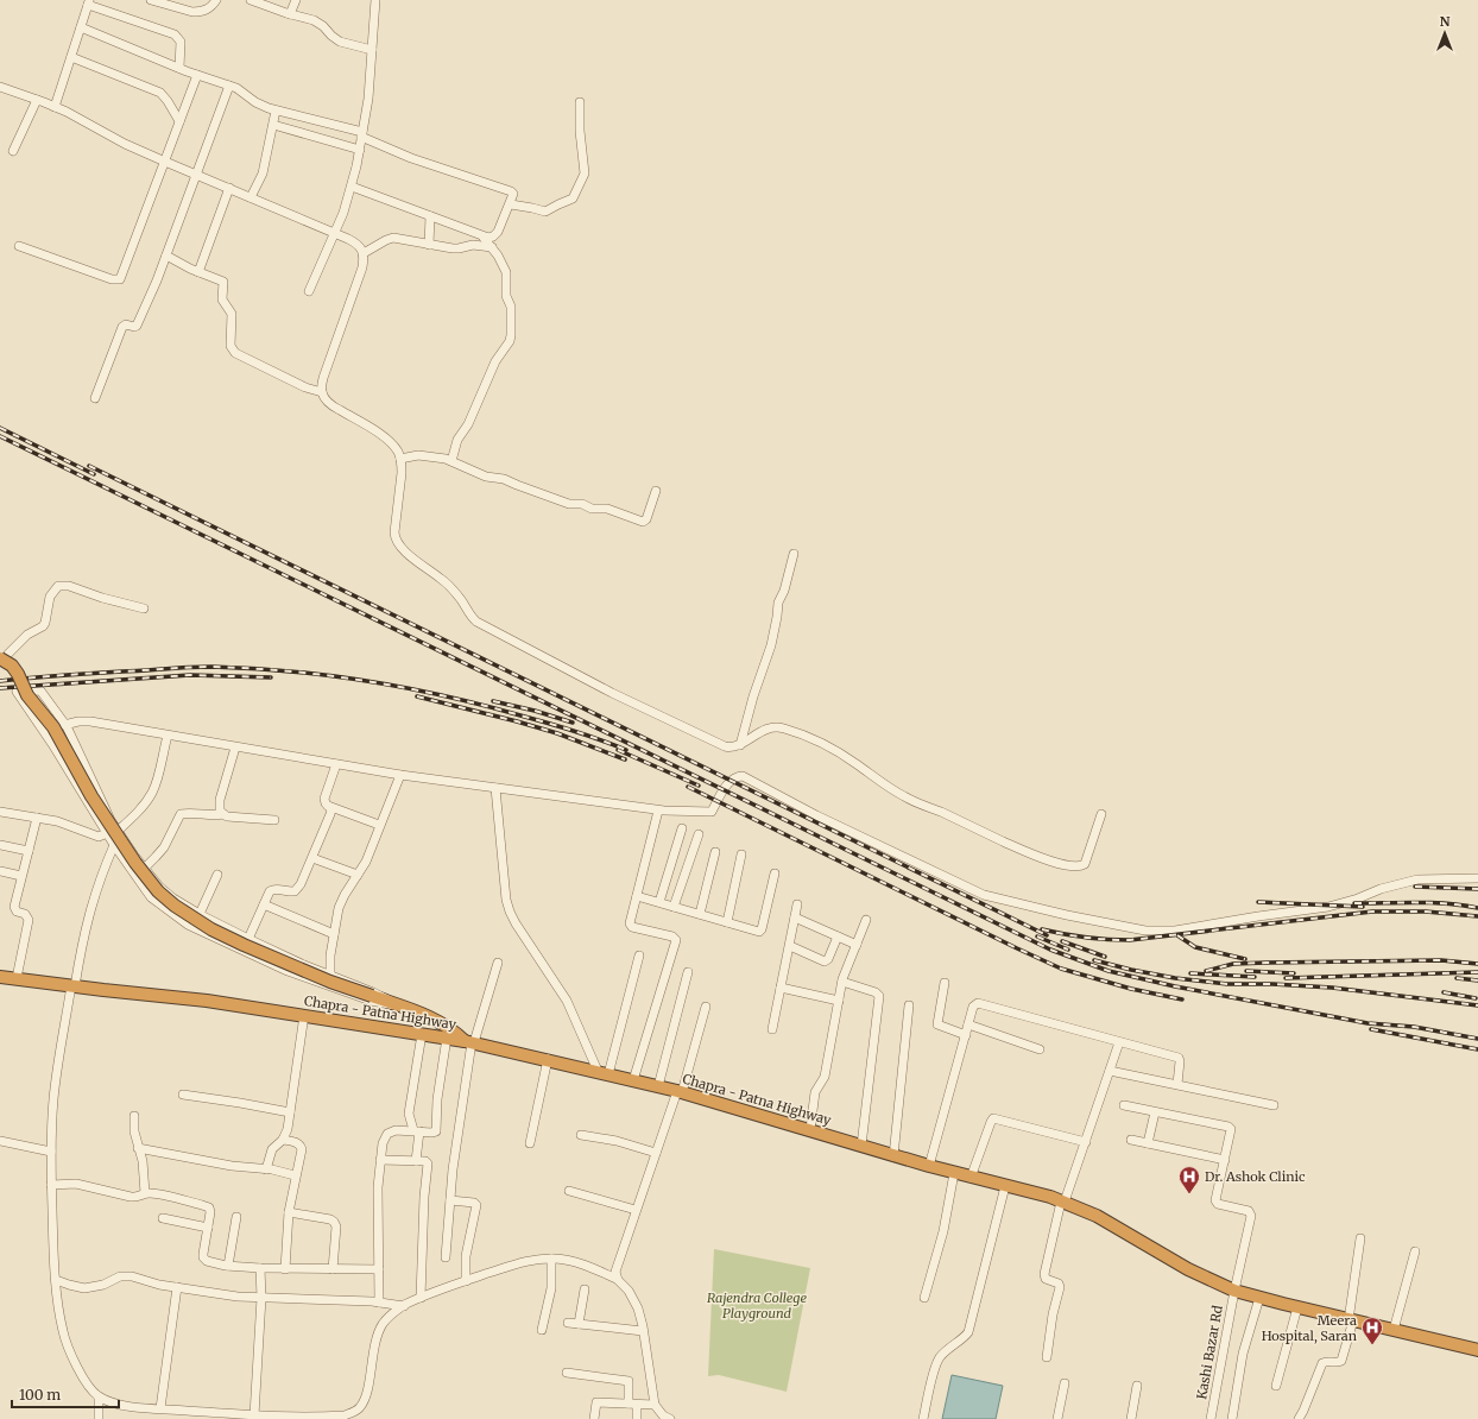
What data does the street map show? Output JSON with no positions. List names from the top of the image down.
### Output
{
  "streets": {
    "highway": ["Chapra - Patna Highway"],
    "street": ["Kashi Bazar Rd"]
  },
  "crossings": [
    ["Chapra - Patna Highway", "Kashi Bazar Rd"]
  ],
  "parks": ["Rajendra College Playground"],
  "places": {
    "hospital": ["Dr. Ashok Clinic", "Meera Hospital, Saran"]
  },
  "scale_bar": "100 m",
  "north": "top"
}
